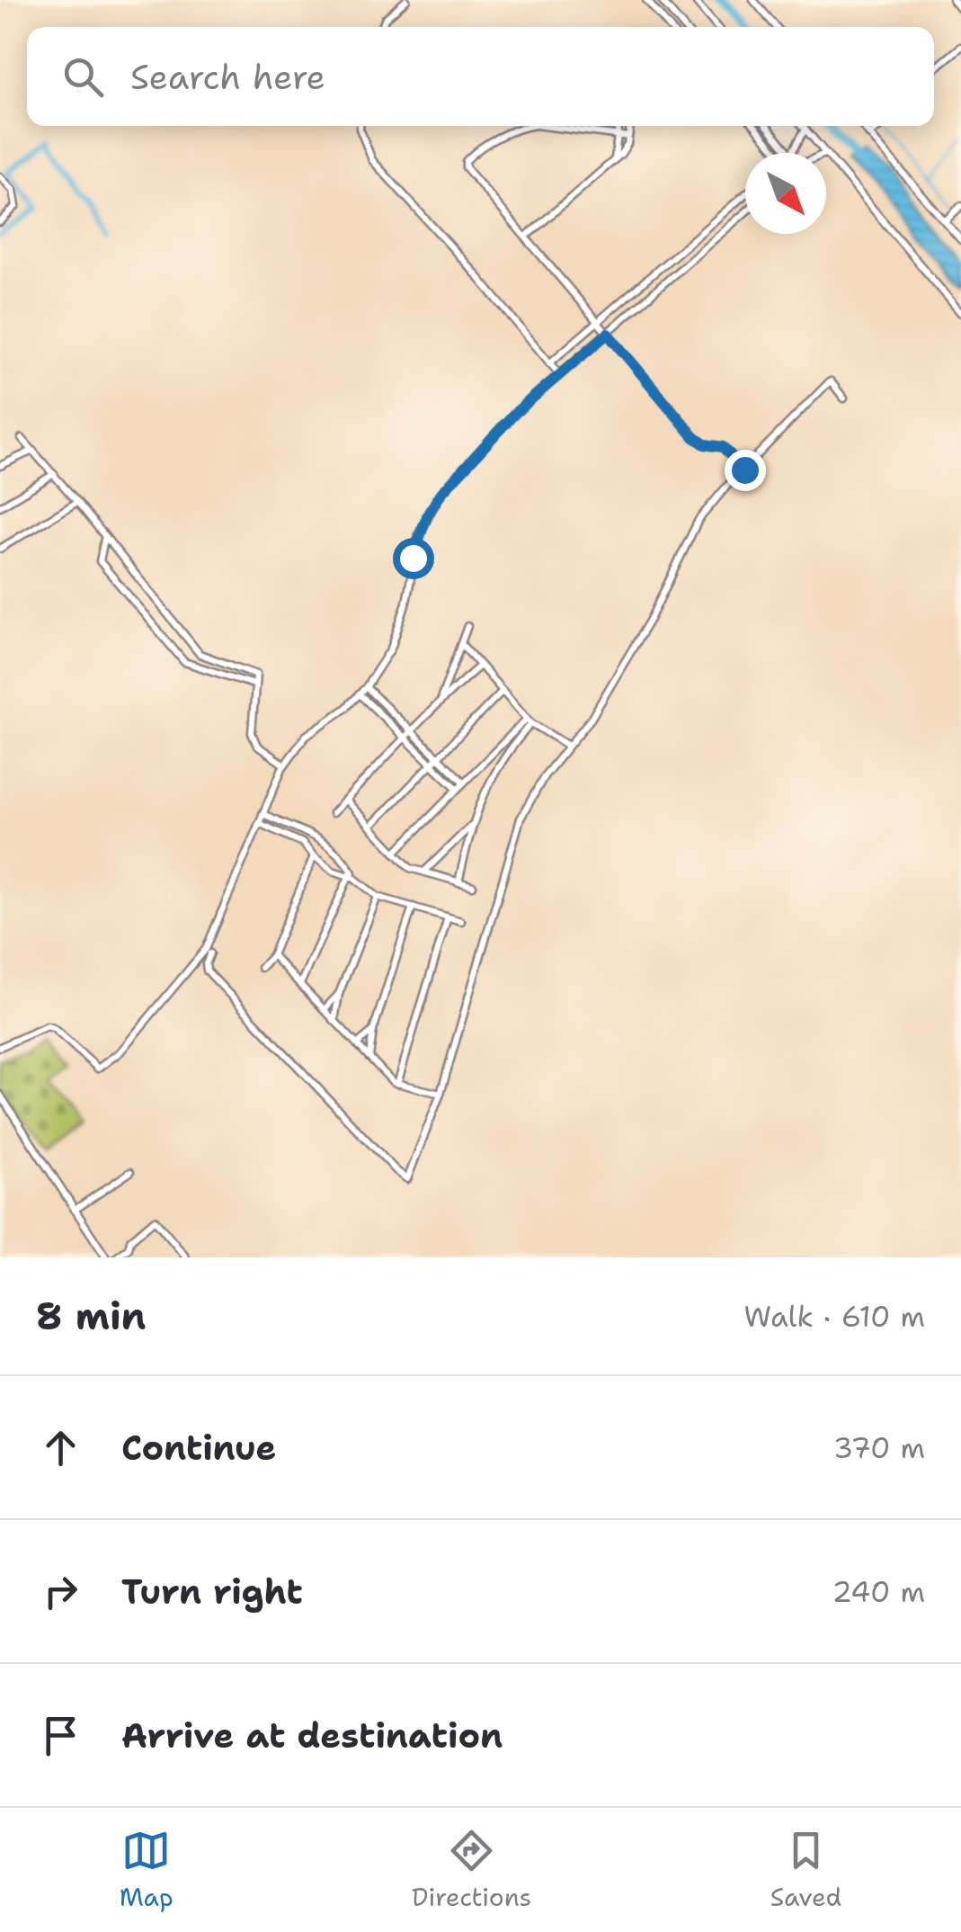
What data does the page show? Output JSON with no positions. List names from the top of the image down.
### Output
{
  "north": "bottom right",
  "page": {
    "search": "Search here",
    "heading": ["8 min", "Walk · 610 m"],
    "list": [
      ["Continue", "370 m"],
      ["Turn right", "240 m"],
      "Arrive at destination"
    ],
    "nav": ["Map", "Directions", "Saved"]
  }
}
